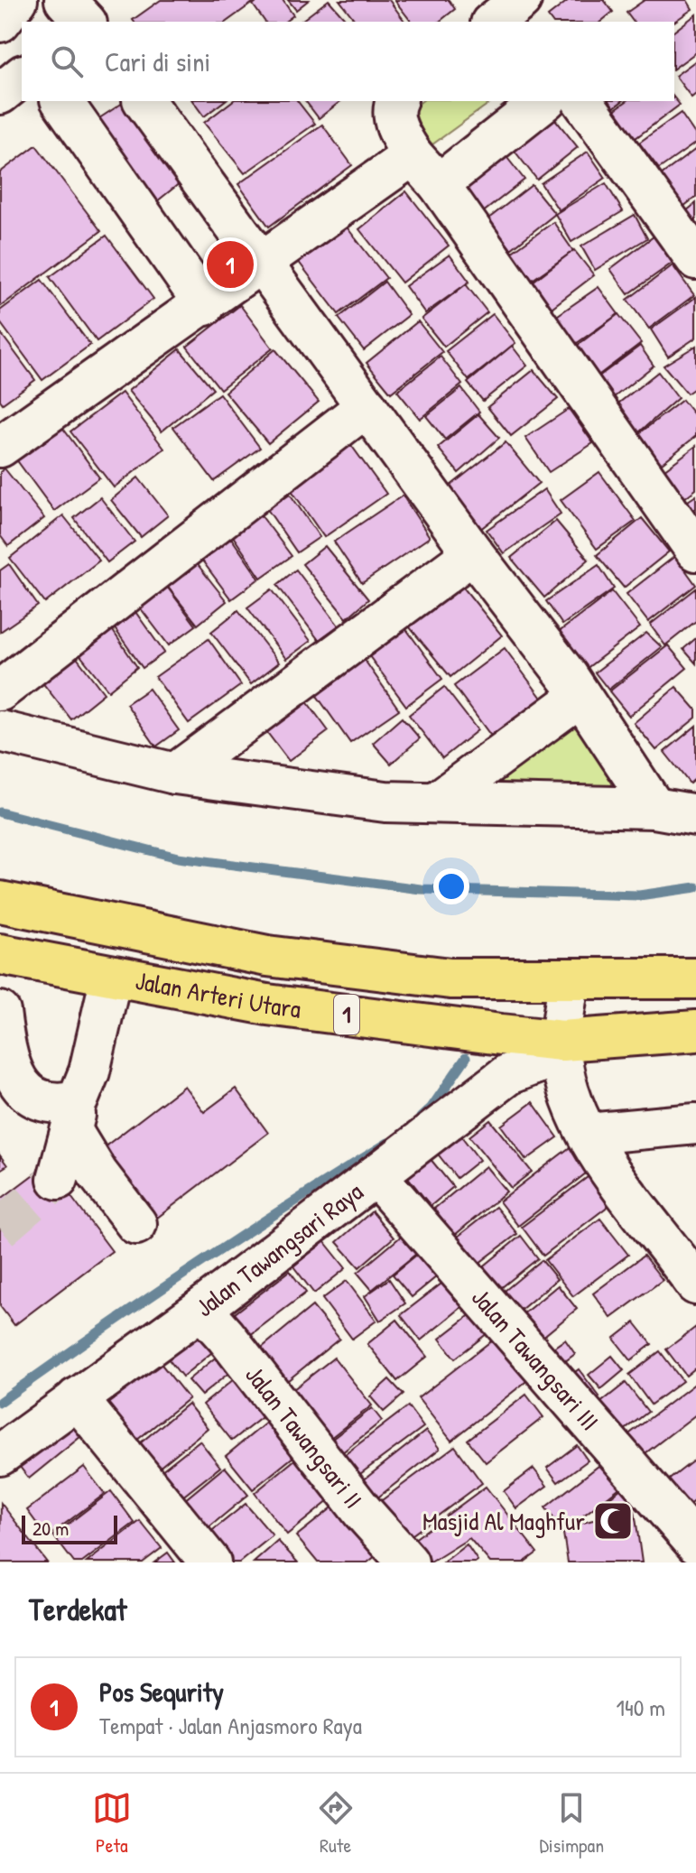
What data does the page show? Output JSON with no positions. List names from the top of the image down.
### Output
{
  "streets": {
    "highway": ["Jalan Arteri Utara", "1"],
    "street": ["Jalan Tawangsari Raya", "Jalan Tawangsari III", "Jalan Tawangsari II"]
  },
  "crossings": [
    ["Jalan Arteri Utara", "Jalan Tawangsari Raya"],
    ["Jalan Tawangsari Raya", "Jalan Tawangsari III"],
    ["Jalan Tawangsari Raya", "Jalan Tawangsari II"]
  ],
  "places": {
    "mosque": ["Masjid Al Maghfur"]
  },
  "scale_bar": "20 m",
  "page": {
    "search": "Cari di sini",
    "pins": "1",
    "scale": "20 m",
    "heading": "Terdekat",
    "list": [
      {
        "mark": "1",
        "name": "Pos Sequrity",
        "note": "Tempat · Jalan Anjasmoro Raya",
        "value": "140 m"
      }
    ],
    "nav": ["Peta", "Rute", "Disimpan"]
  }
}
